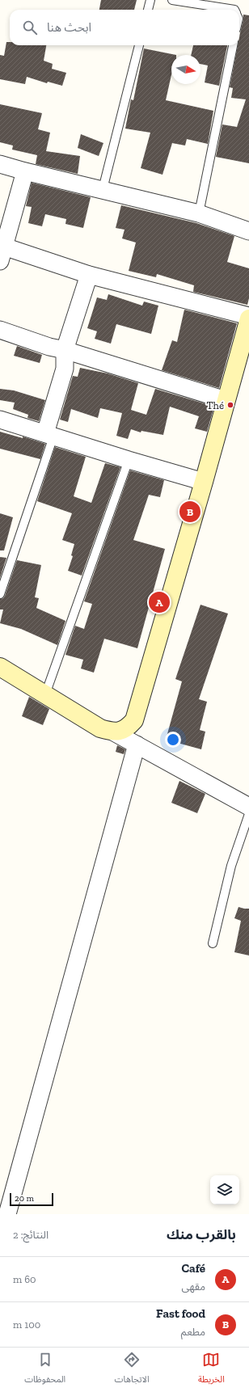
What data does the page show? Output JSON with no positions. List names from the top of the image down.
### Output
{
  "places": ["Thé"],
  "scale_bar": "20 m",
  "north": "right",
  "page": {
    "search": "ابحث هنا",
    "pins": ["B", "A"],
    "scale": "20 m",
    "heading": ["بالقرب منك", "النتائج: 2"],
    "list": [
      {
        "mark": "A",
        "name": "Café",
        "note": "مقهى",
        "value": "60 m"
      },
      {
        "mark": "B",
        "name": "Fast food",
        "note": "مطعم",
        "value": "100 m"
      }
    ],
    "nav": ["الخريطة", "الاتجاهات", "المحفوظات"]
  }
}
